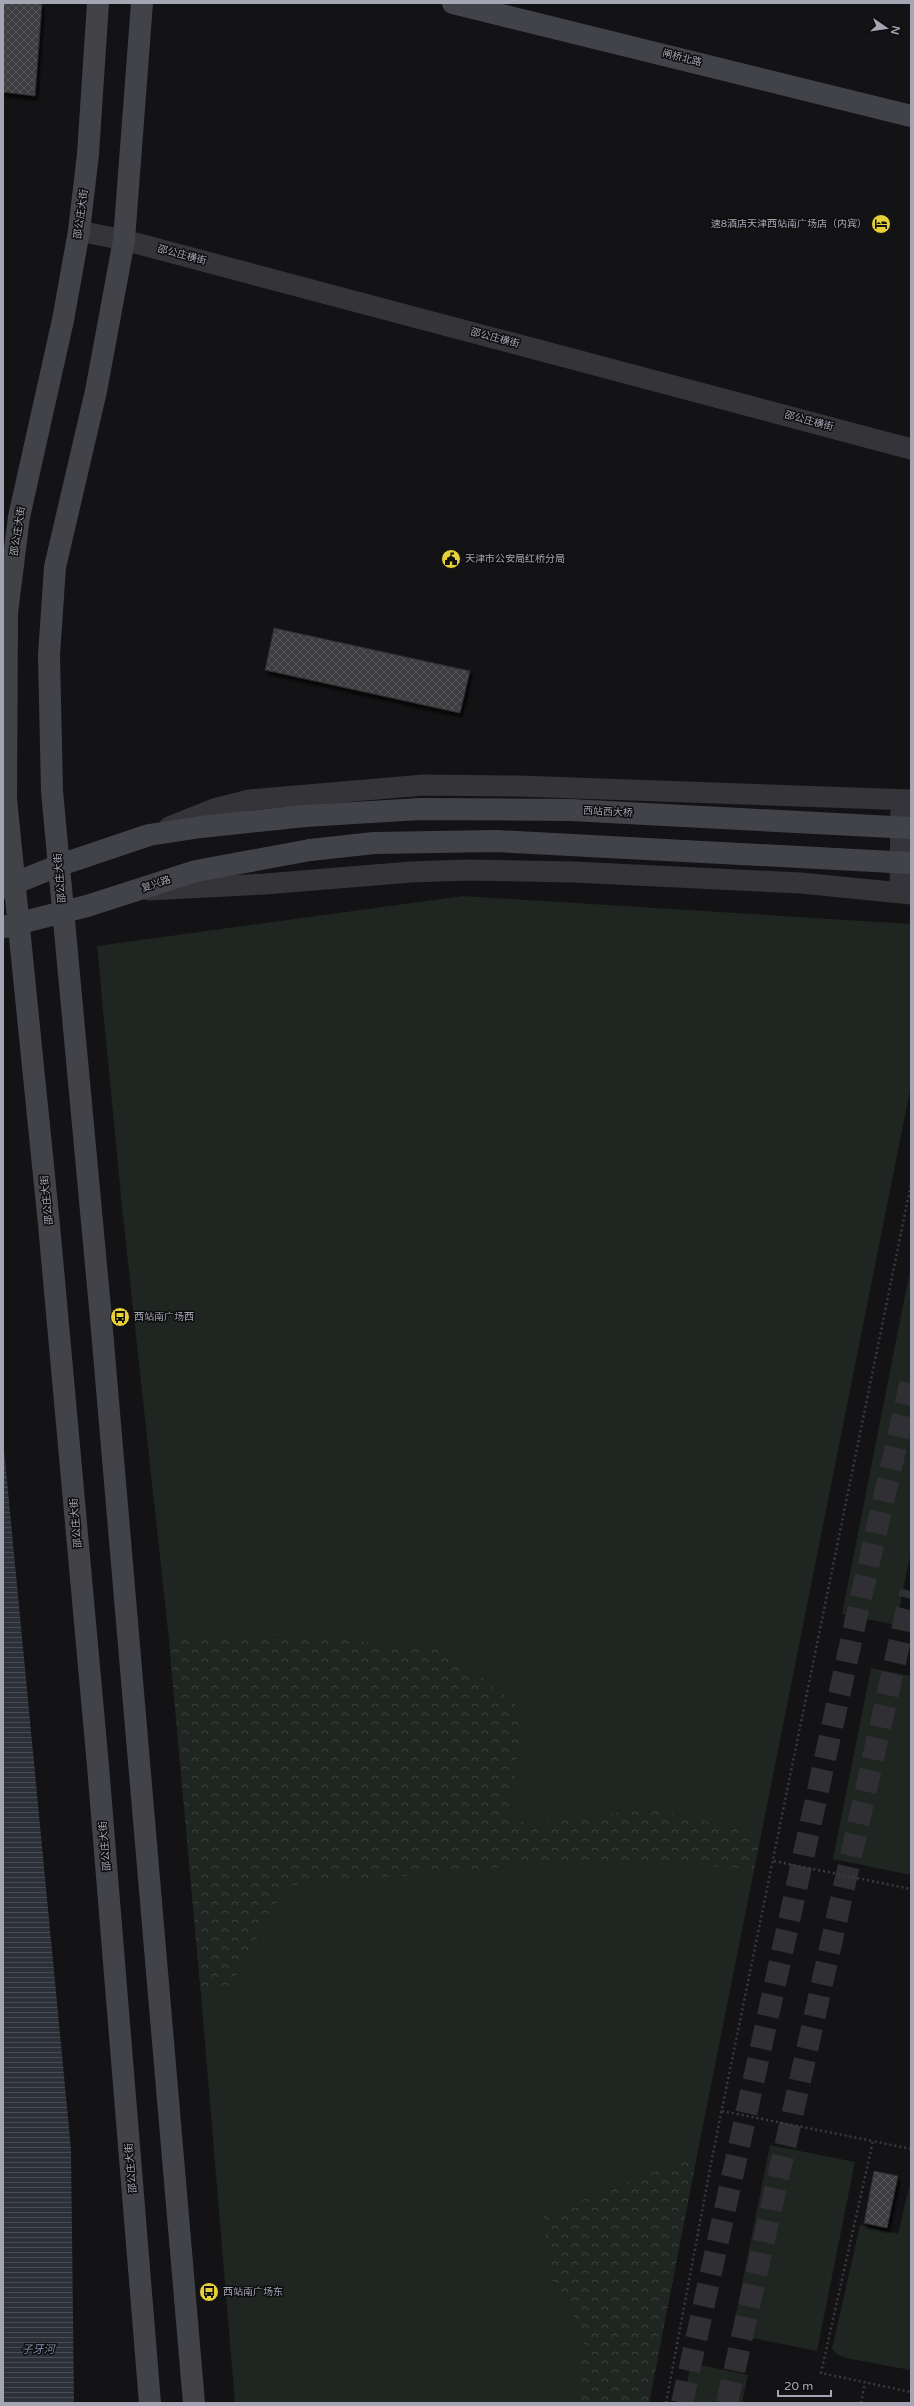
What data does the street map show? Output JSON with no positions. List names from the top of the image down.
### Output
{
  "streets": {
    "street": [
      "闸桥北路",
      "邵公庄大街",
      "邵公庄横街",
      "西站西大桥",
      "复兴路"
    ]
  },
  "crossings": [
    ["邵公庄大街", "邵公庄横街"],
    ["邵公庄大街", "复兴路"]
  ],
  "water": ["子牙河"],
  "places": {
    "hotel": ["速8酒店天津西站南广场店（内宾）"],
    "public building": ["天津市公安局红桥分局"],
    "bus stop": ["西站南广场西", "西站南广场东"]
  },
  "scale_bar": "20 m",
  "north": "right"
}
